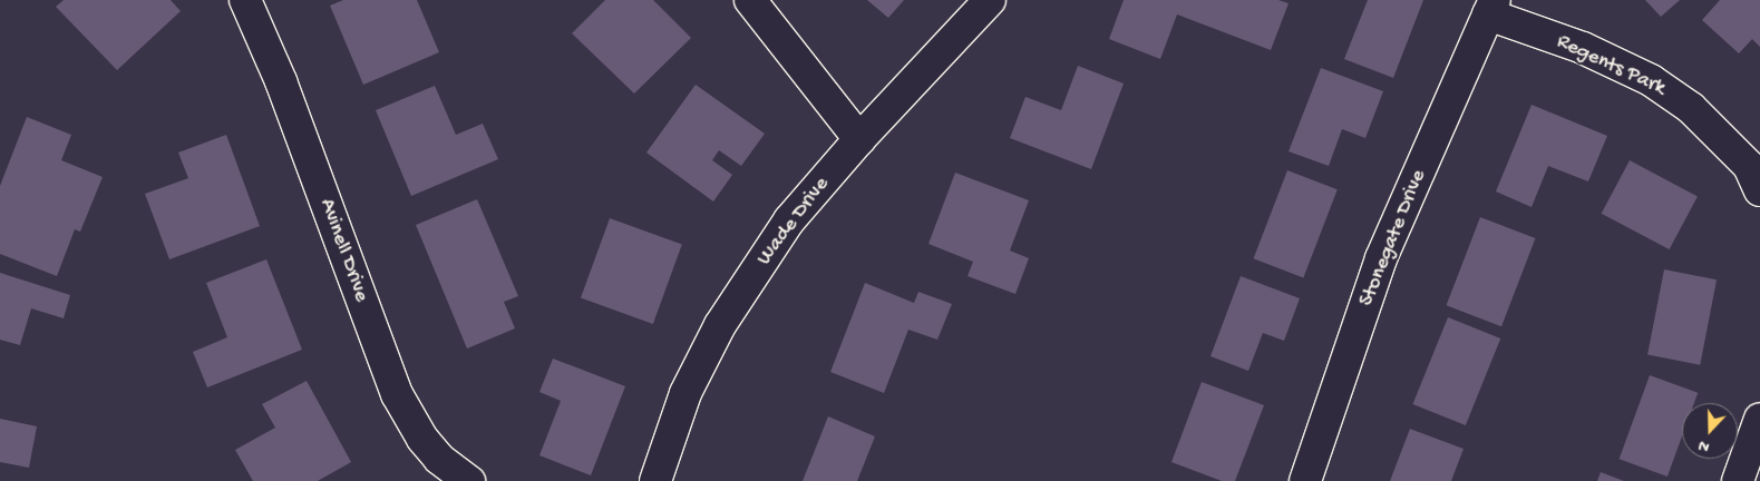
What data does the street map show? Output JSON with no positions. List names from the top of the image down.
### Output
{
  "streets": {
    "street": [
      "Regents Park",
      "Wade Drive",
      "Stonegate Drive",
      "Avinell Drive"
    ]
  },
  "crossings": [
    ["Regents Park", "Stonegate Drive"]
  ],
  "north": "bottom"
}
